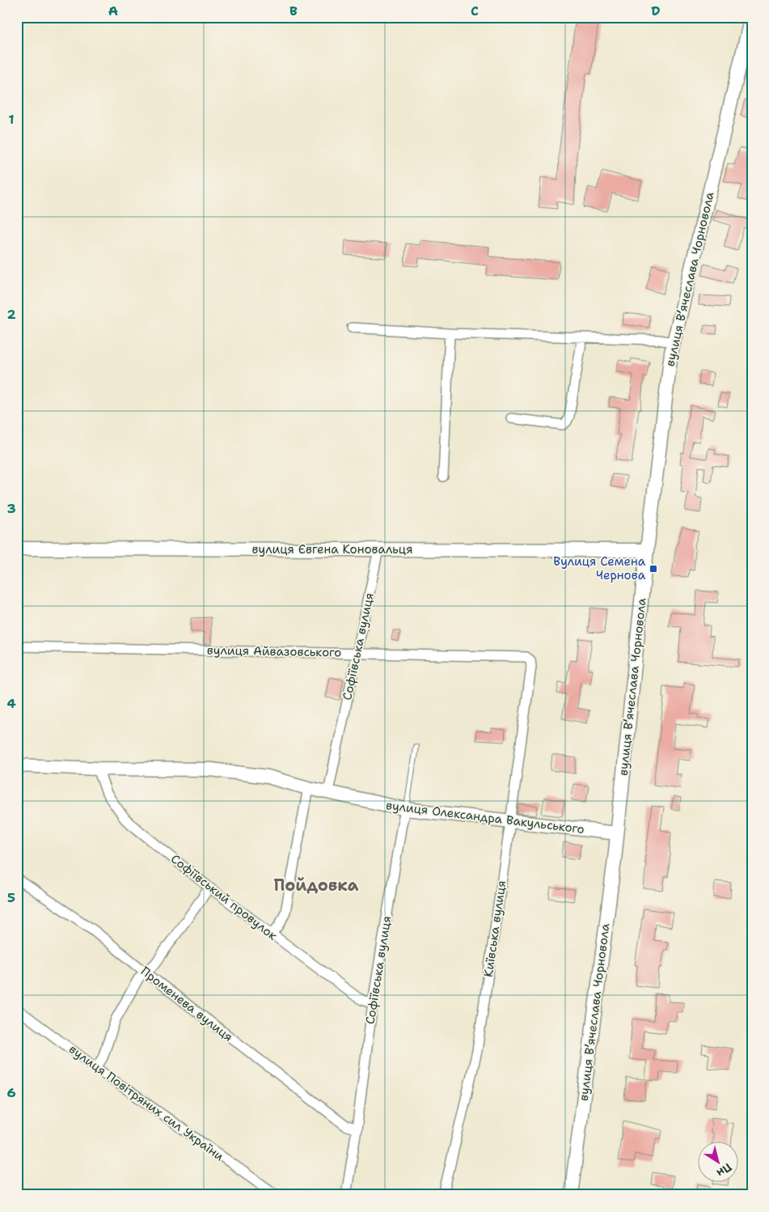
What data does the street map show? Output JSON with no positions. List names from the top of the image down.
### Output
{
  "streets": {
    "street": [
      "вулиця Вʼячеслава Чорновола",
      "вулиця Євгена Коновальця",
      "Софіївська вулиця",
      "вулиця Айвазовського",
      "вулиця Олександра Вакульського",
      "Софіївський провулок",
      "Київська вулиця",
      "Променева вулиця",
      "вулиця Повітряних сил України"
    ]
  },
  "crossings": [
    ["вулиця Вʼячеслава Чорновола", "вулиця Євгена Коновальця"],
    ["вулиця Вʼячеслава Чорновола", "вулиця Олександра Вакульського"],
    ["вулиця Євгена Коновальця", "Софіївська вулиця"],
    ["Софіївська вулиця", "вулиця Айвазовського"],
    ["Софіївська вулиця", "вулиця Олександра Вакульського"],
    ["Софіївська вулиця", "Софіївський провулок"],
    ["Софіївська вулиця", "Променева вулиця"],
    ["вулиця Айвазовського", "Київська вулиця"],
    ["вулиця Олександра Вакульського", "Софіївський провулок"],
    ["вулиця Олександра Вакульського", "Київська вулиця"]
  ],
  "districts": ["Пойдовка"],
  "places": {
    "transit": ["Вулиця Семена Чернова"]
  },
  "north": "bottom right",
  "grid": {
    "columns": [
      "A",
      "B",
      "C",
      "D"
    ],
    "rows": [
      "1",
      "2",
      "3",
      "4",
      "5",
      "6"
    ]
  }
}
